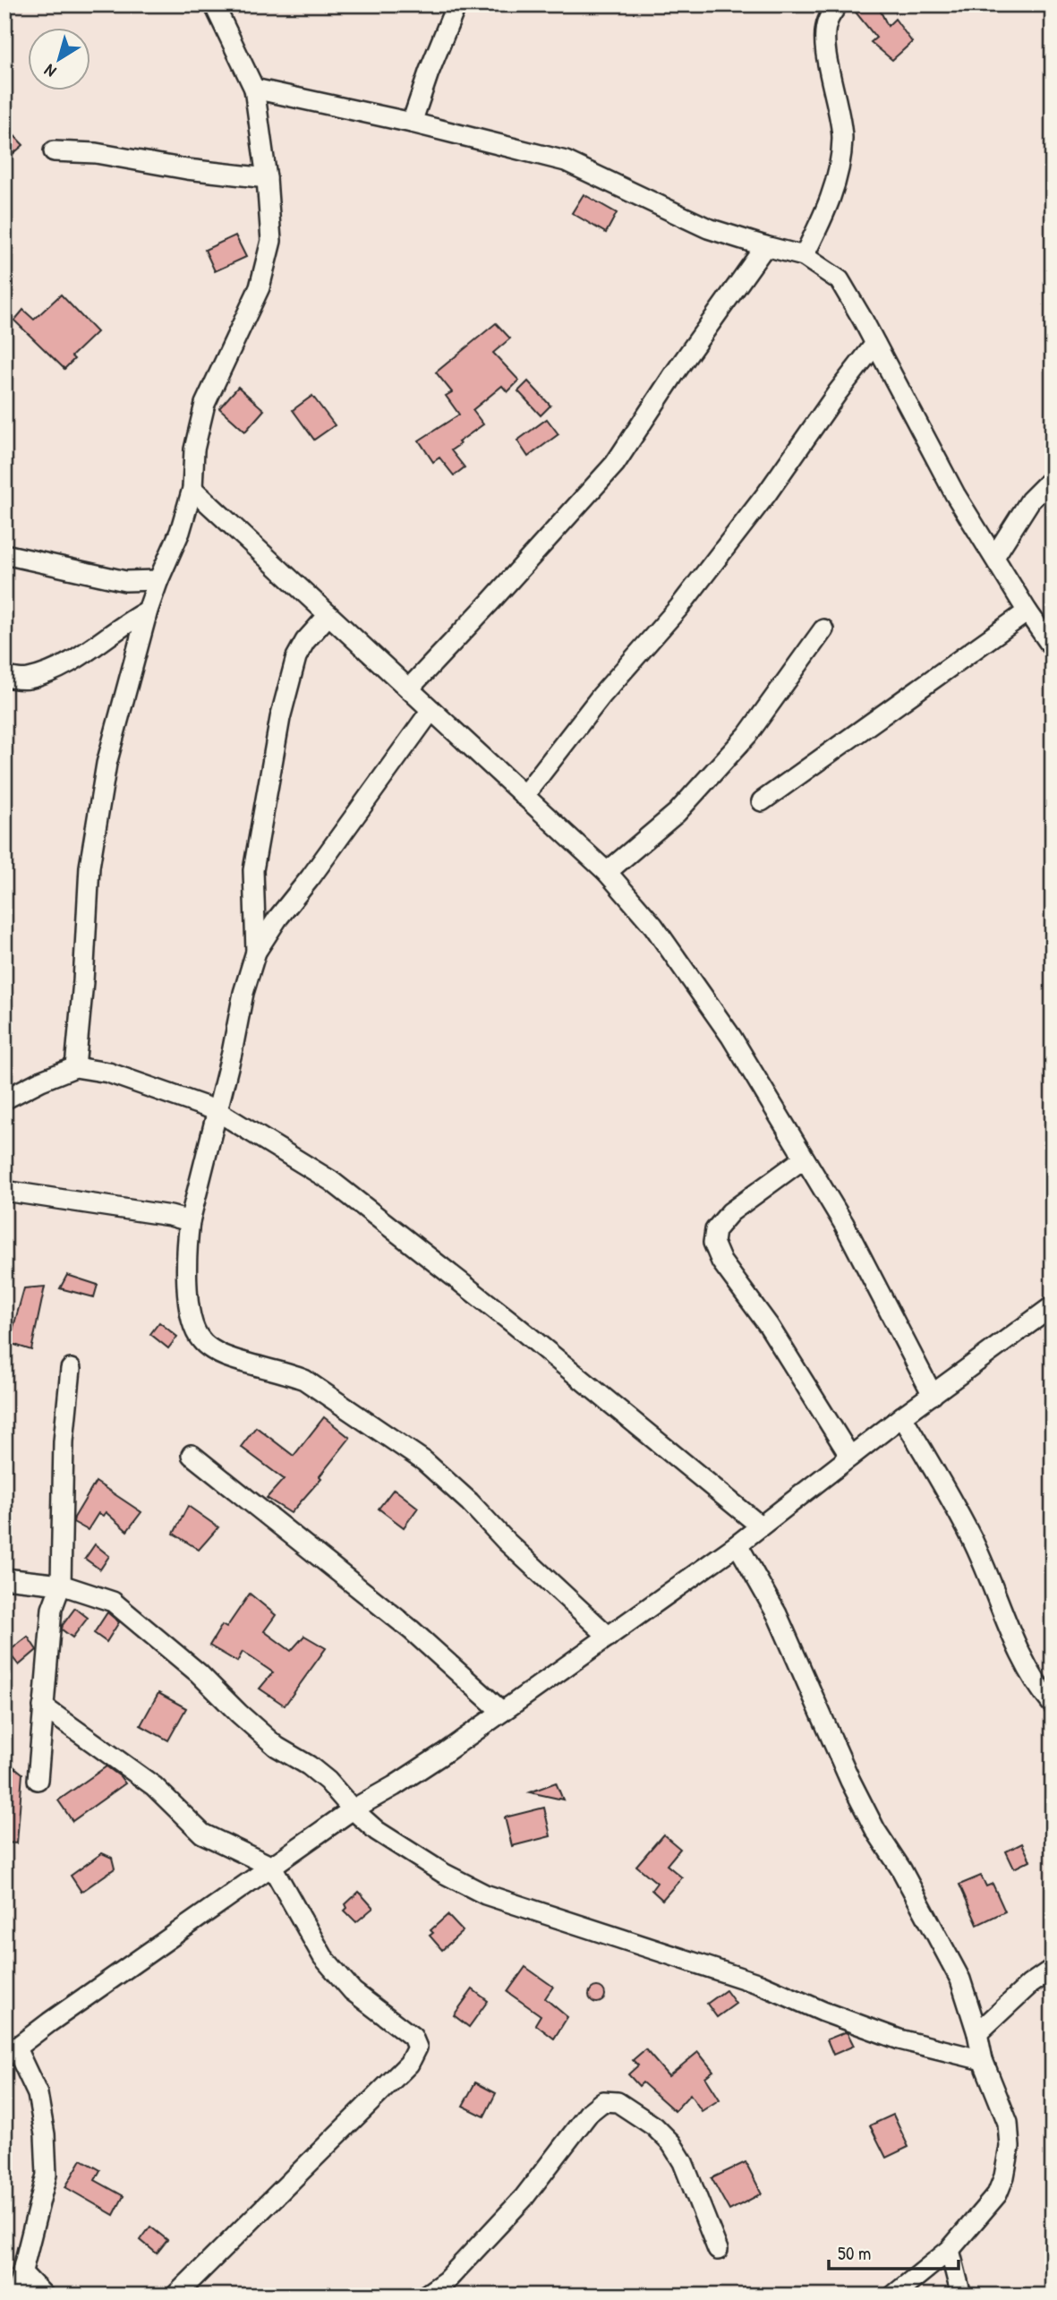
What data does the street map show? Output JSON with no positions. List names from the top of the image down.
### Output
{
  "scale_bar": "50 m",
  "north": "bottom left"
}
